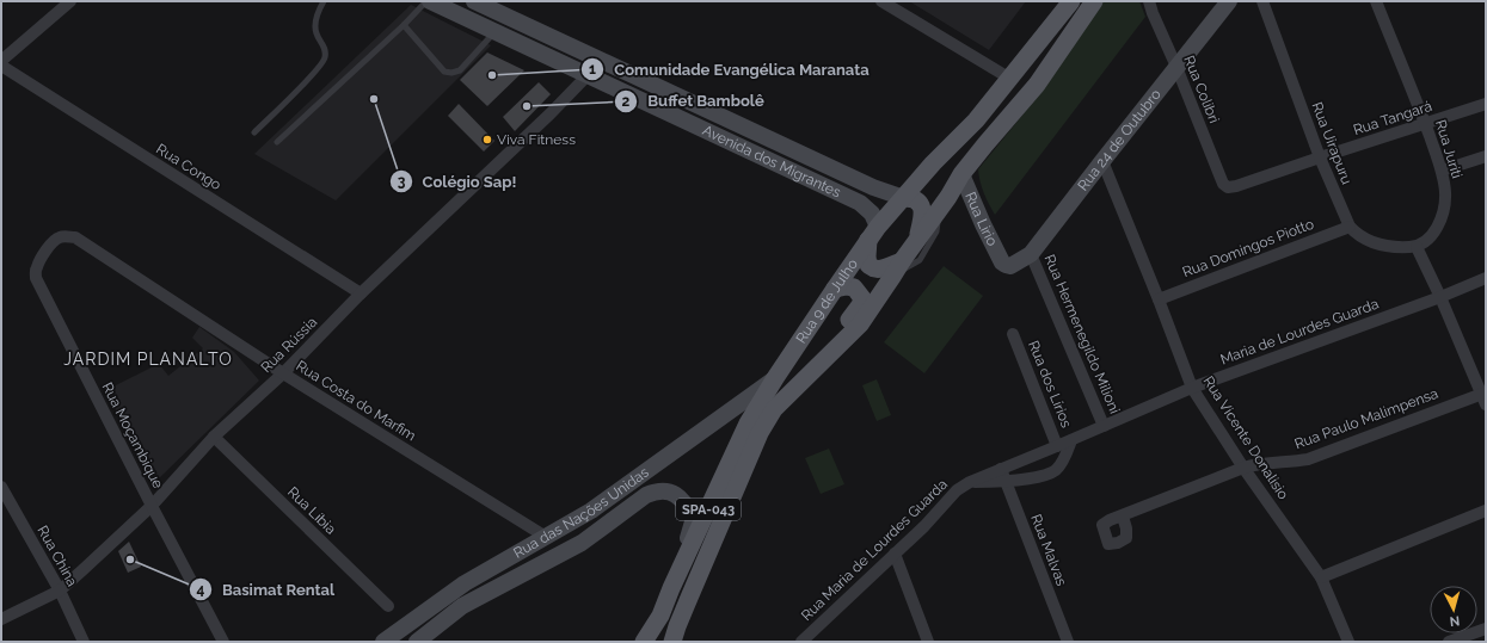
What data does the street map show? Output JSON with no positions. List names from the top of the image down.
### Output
{
  "streets": {
    "main road": ["Rua 9 de Julho", "SPA-043"],
    "street": [
      "Rua Colibri",
      "Rua Tangará",
      "Rua 24 de Outubro",
      "Rua Uirapuru",
      "Rua Juriti",
      "Avenida dos Migrantes",
      "Rua Congo",
      "Rua Lirio",
      "Rua Domingos Piotto",
      "Maria de Lourdes Guarda",
      "Rua Hermenegildo Milioni",
      "Rua Rússia",
      "Rua dos Lírios",
      "Rua Costa do Marfim",
      "Rua Paulo Malimpensa",
      "Rua Moçambique",
      "Rua Vicente Donalisio",
      "Rua Líbia",
      "Rua das Nações Unidas",
      "Rua Maria de Lourdes Guarda",
      "Rua Malvas",
      "Rua China"
    ]
  },
  "crossings": [
    ["Rua Colibri", "Rua Tangará"],
    ["Rua Colibri", "Rua 24 de Outubro"],
    ["Rua Tangará", "Rua Uirapuru"],
    ["Rua Tangará", "Rua Juriti"],
    ["Rua Tangará", "Rua Domingos Piotto"],
    ["Rua 24 de Outubro", "Rua Lirio"],
    ["Rua 24 de Outubro", "Rua Hermenegildo Milioni"],
    ["Rua 24 de Outubro", "Rua Vicente Donalisio"],
    ["Rua Uirapuru", "Rua Juriti"],
    ["Rua Uirapuru", "Rua Domingos Piotto"],
    ["Rua Juriti", "Rua Domingos Piotto"],
    ["Avenida dos Migrantes", "Rua 9 de Julho"],
    ["Avenida dos Migrantes", "Rua Rússia"],
    ["Rua Congo", "Rua Rússia"],
    ["Rua Domingos Piotto", "Rua Vicente Donalisio"],
    ["Rua 9 de Julho", "Rua das Nações Unidas"],
    ["Maria de Lourdes Guarda", "Rua Hermenegildo Milioni"],
    ["Maria de Lourdes Guarda", "Rua Vicente Donalisio"],
    ["Maria de Lourdes Guarda", "Rua Maria de Lourdes Guarda"],
    ["Rua Rússia", "Rua Costa do Marfim"],
    ["Rua Rússia", "Rua Moçambique"],
    ["Rua Rússia", "Rua Líbia"],
    ["Rua Rússia", "Rua China"],
    ["Rua dos Lírios", "Rua Maria de Lourdes Guarda"],
    ["Rua Costa do Marfim", "Rua Moçambique"],
    ["Rua Costa do Marfim", "Rua das Nações Unidas"],
    ["Rua Paulo Malimpensa", "Rua Vicente Donalisio"],
    ["Rua Maria de Lourdes Guarda", "Rua Malvas"]
  ],
  "districts": ["JARDIM PLANALTO"],
  "places": [
    "Comunidade Evangélica Maranata",
    "Colégio Sap!",
    "Buffet Bambolê",
    "Viva Fitness",
    "Basimat Rental"
  ],
  "north": "bottom"
}
